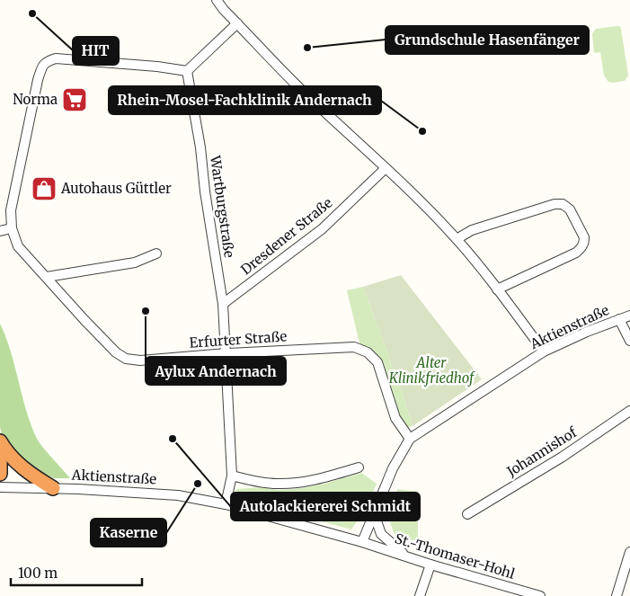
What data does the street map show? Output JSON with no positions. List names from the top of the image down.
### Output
{
  "streets": {
    "street": [
      "Wartburgstraße",
      "Dresdener Straße",
      "Aktienstraße",
      "Erfurter Straße",
      "Johannishof",
      "St.-Thomaser-Hohl"
    ]
  },
  "crossings": [
    ["Wartburgstraße", "Dresdener Straße"],
    ["Wartburgstraße", "Erfurter Straße"],
    ["Aktienstraße", "Erfurter Straße"],
    ["Aktienstraße", "St.-Thomaser-Hohl"]
  ],
  "parks": ["Alter Klinikfriedhof"],
  "places": {
    "other": [
      "HIT",
      "Grundschule Hasenfänger",
      "Rhein-Mosel-Fachklinik Andernach",
      "Aylux Andernach",
      "Autolackiererei Schmidt",
      "Kaserne"
    ],
    "supermarket": ["Norma"],
    "shop": ["Autohaus Güttler"]
  },
  "scale_bar": "100 m"
}
